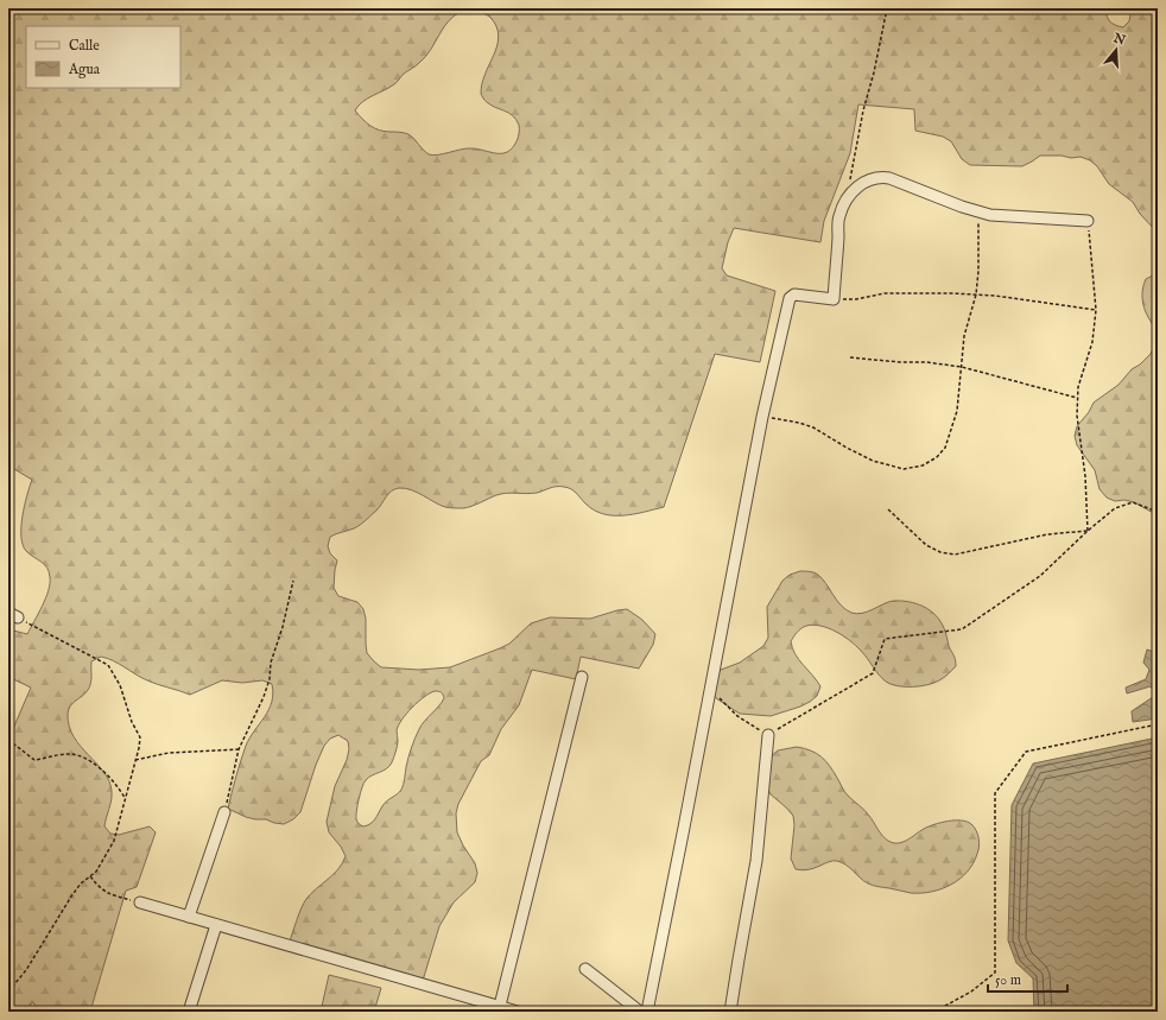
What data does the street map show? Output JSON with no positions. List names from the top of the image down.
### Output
{
  "legend": ["Calle", "Agua"],
  "scale_bar": "50 m",
  "north": "top"
}
